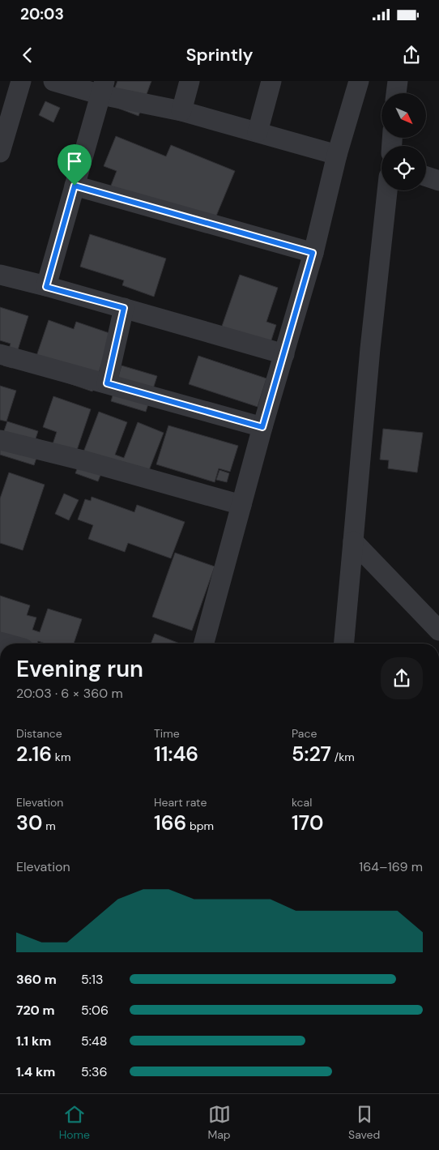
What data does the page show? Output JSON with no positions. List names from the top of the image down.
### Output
{
  "north": "bottom right",
  "page": {
    "status": "20:03",
    "header": "Sprintly",
    "heading": ["Evening run", "20:03 · 6 × 360 m"],
    "stats": [
      ["Distance", "2.16 km"],
      ["Time", "11:46"],
      ["Pace", "5:27 /km"],
      ["Elevation", "30 m"],
      ["Heart rate", "166 bpm"],
      ["kcal", "170"]
    ],
    "chart": ["Elevation", "164–169 m"],
    "list": [
      {
        "name": "360 m",
        "note": "5:13"
      },
      {
        "name": "720 m",
        "note": "5:06"
      },
      {
        "name": "1.1 km",
        "note": "5:48"
      },
      {
        "name": "1.4 km",
        "note": "5:36"
      }
    ],
    "tabs": ["Home", "Map", "Saved"]
  }
}
